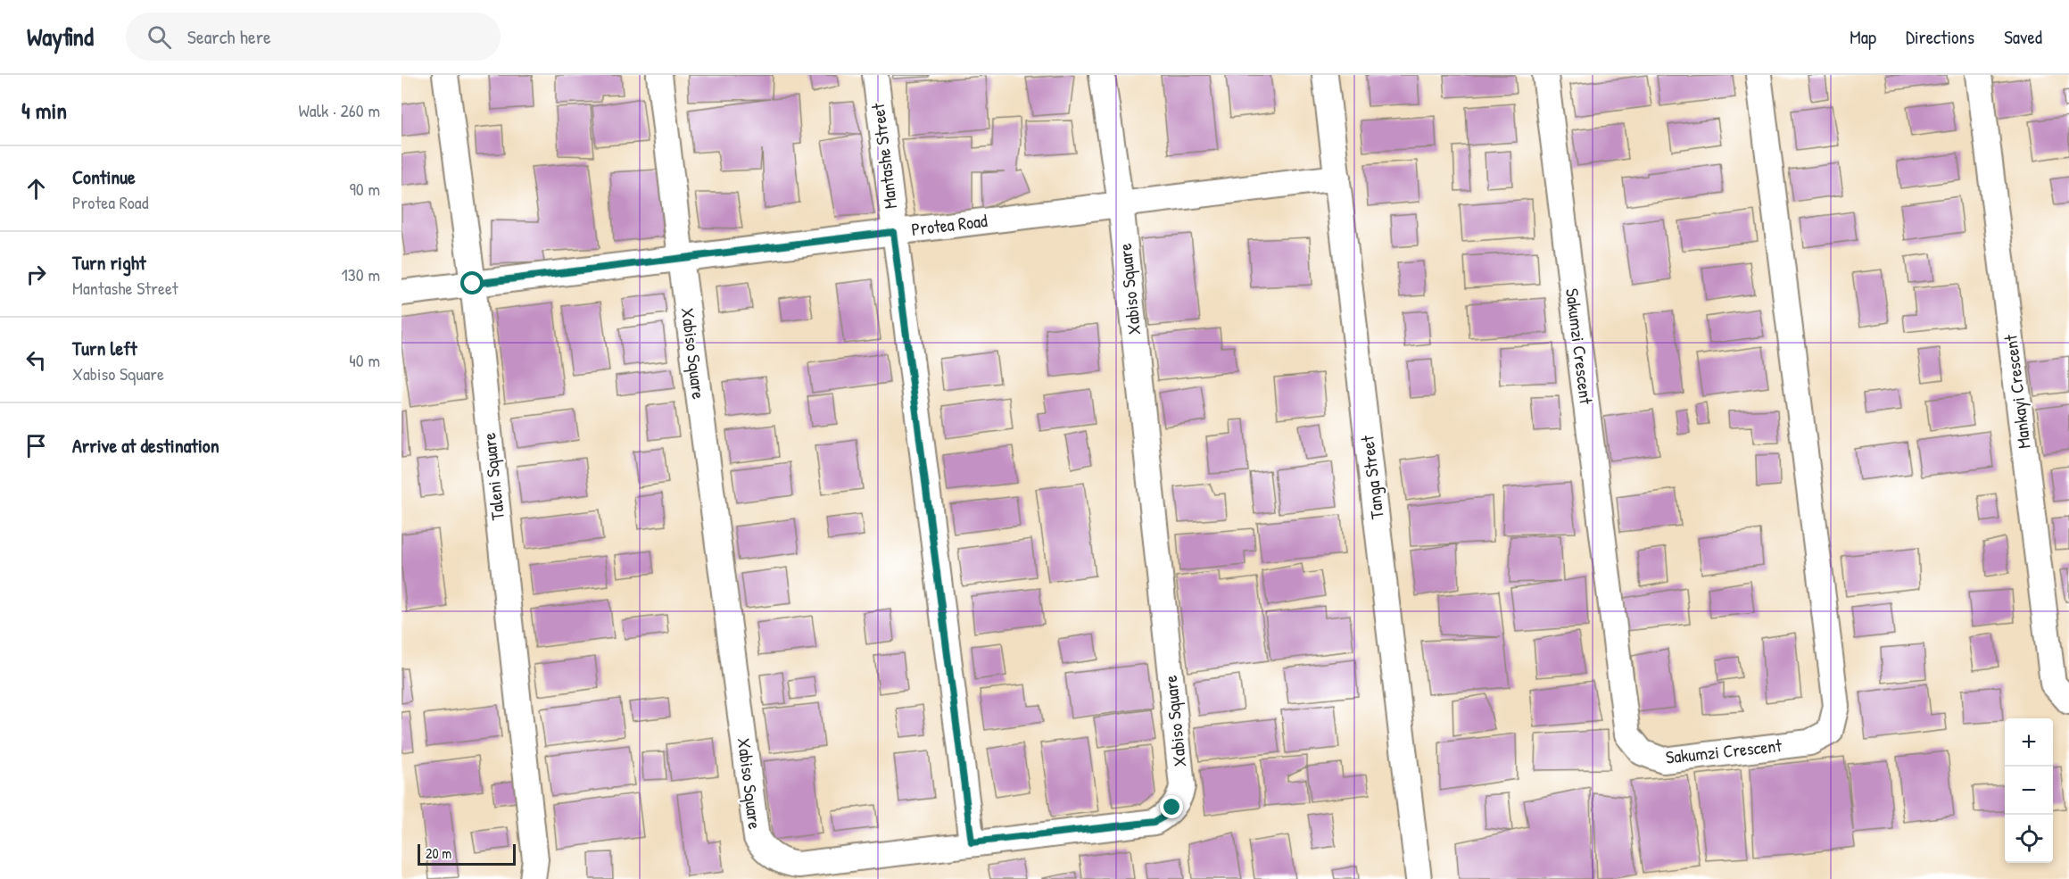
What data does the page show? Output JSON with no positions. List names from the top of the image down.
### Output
{
  "streets": {
    "street": [
      "Mantashe Street",
      "Protea Road",
      "Xabiso Square",
      "Sakumzi Crescent",
      "Mankayi Crescent",
      "Taleni Square",
      "Tanga Street"
    ]
  },
  "crossings": [
    ["Mantashe Street", "Protea Road"],
    ["Mantashe Street", "Xabiso Square"],
    ["Protea Road", "Xabiso Square"],
    ["Protea Road", "Taleni Square"],
    ["Protea Road", "Tanga Street"]
  ],
  "scale_bar": "20 m",
  "page": {
    "header": "Wayfind",
    "search": "Search here",
    "nav": ["Map", "Directions", "Saved"],
    "heading": ["4 min", "Walk · 260 m"],
    "list": [
      ["Continue", "Protea Road", "90 m"],
      ["Turn right", "Mantashe Street", "130 m"],
      ["Turn left", "Xabiso Square", "40 m"],
      "Arrive at destination"
    ],
    "map_buttons": ["+", "−"],
    "scale": "20 m"
  }
}
